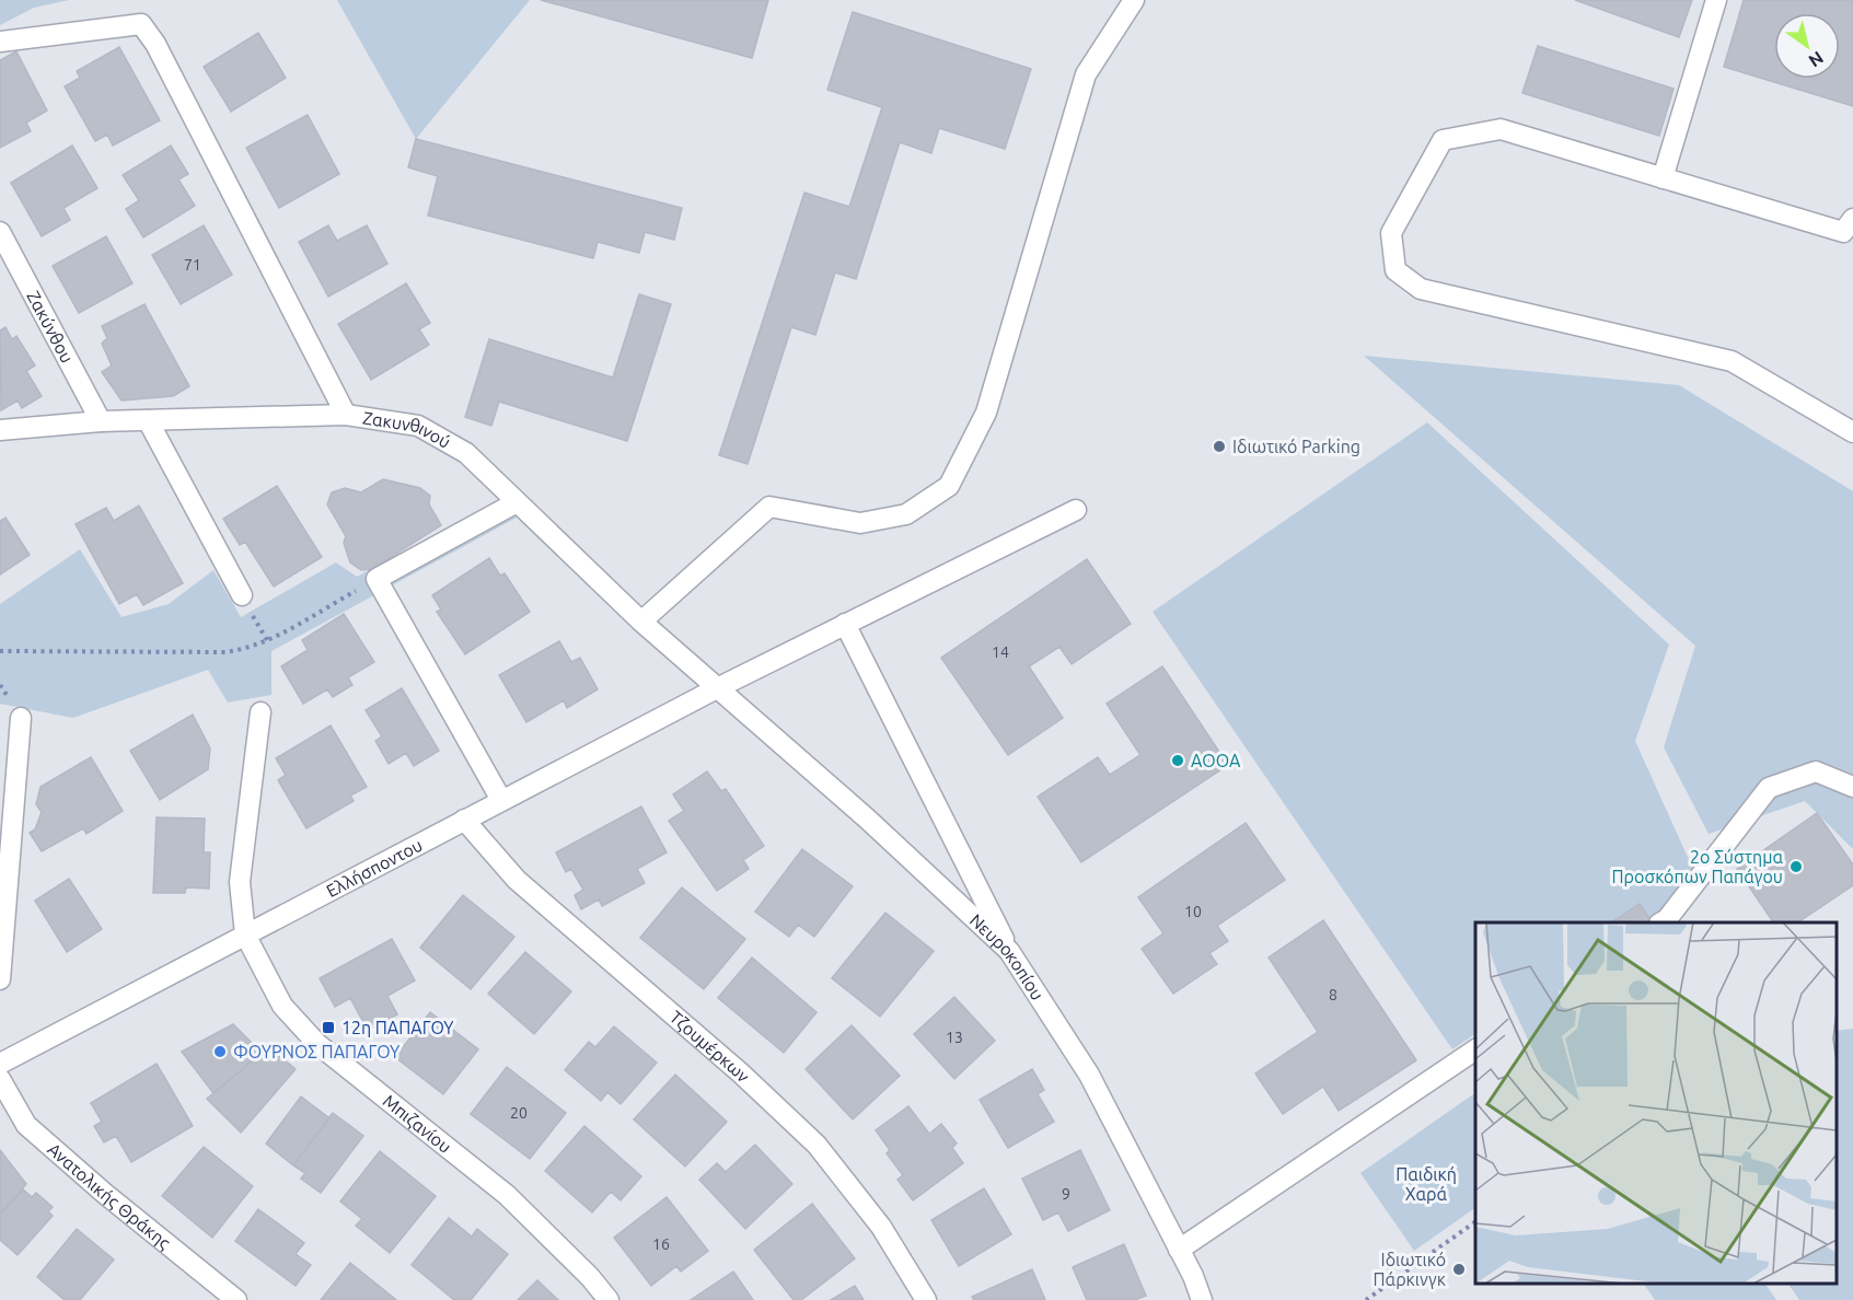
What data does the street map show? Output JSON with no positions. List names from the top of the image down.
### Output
{
  "streets": {
    "street": [
      "Ζακύνθου",
      "Ζακυνθινού",
      "Ελλήσποντου",
      "Νευροκοπίου",
      "Τζουμέρκων",
      "Μπιζανίου",
      "Ανατολικής Θράκης"
    ]
  },
  "crossings": [
    ["Ζακύνθου", "Ζακυνθινού"],
    ["Ζακυνθινού", "Ελλήσποντου"],
    ["Ζακυνθινού", "Νευροκοπίου"],
    ["Ελλήσποντου", "Νευροκοπίου"],
    ["Ελλήσποντου", "Τζουμέρκων"],
    ["Ελλήσποντου", "Μπιζανίου"]
  ],
  "parks": ["Παιδική Χαρά"],
  "places": {
    "other": [
      "Ιδιωτικό Parking",
      "AOOA",
      "2ο Σύστημα Προσκόπων Παπάγου",
      "ΦΟΥΡΝΟΣ ΠΑΠΑΓΟΥ",
      "Ιδιωτικό Πάρκινγκ"
    ],
    "transit": ["12η ΠΑΠΑΓΟΥ"]
  },
  "house_numbers": [
    "71",
    "14",
    "10",
    "8",
    "13",
    "20",
    "9",
    "16"
  ],
  "north": "bottom right"
}
